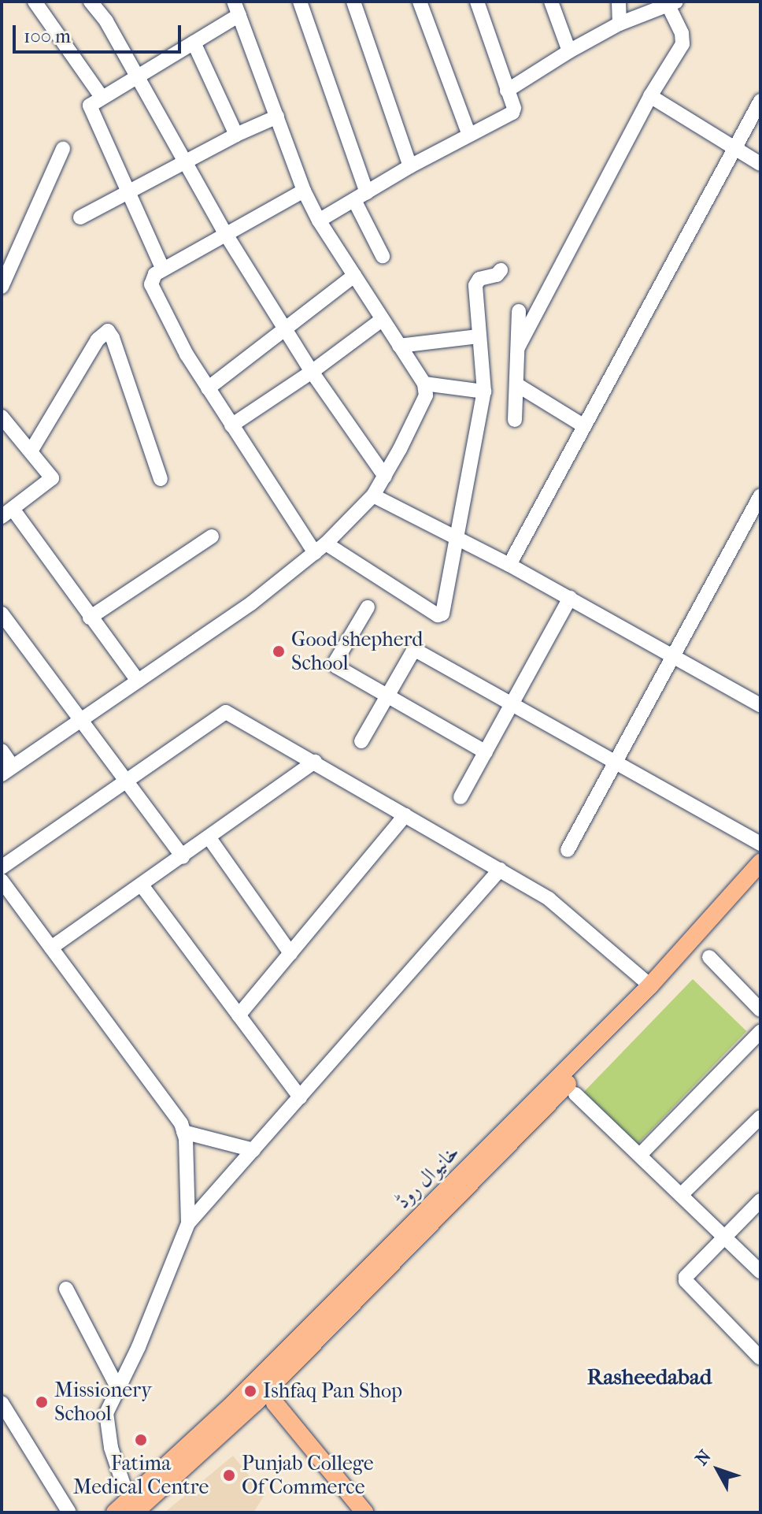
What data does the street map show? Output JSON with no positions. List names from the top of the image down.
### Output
{
  "streets": {
    "main road": ["خانیوال روڈ"]
  },
  "districts": ["Rasheedabad"],
  "places": [
    "Good shepherd School",
    "Ishfaq Pan Shop",
    "Missionery School",
    "Fatima Medical Centre",
    "Punjab College Of Commerce"
  ],
  "scale_bar": "100 m",
  "north": "top left"
}
